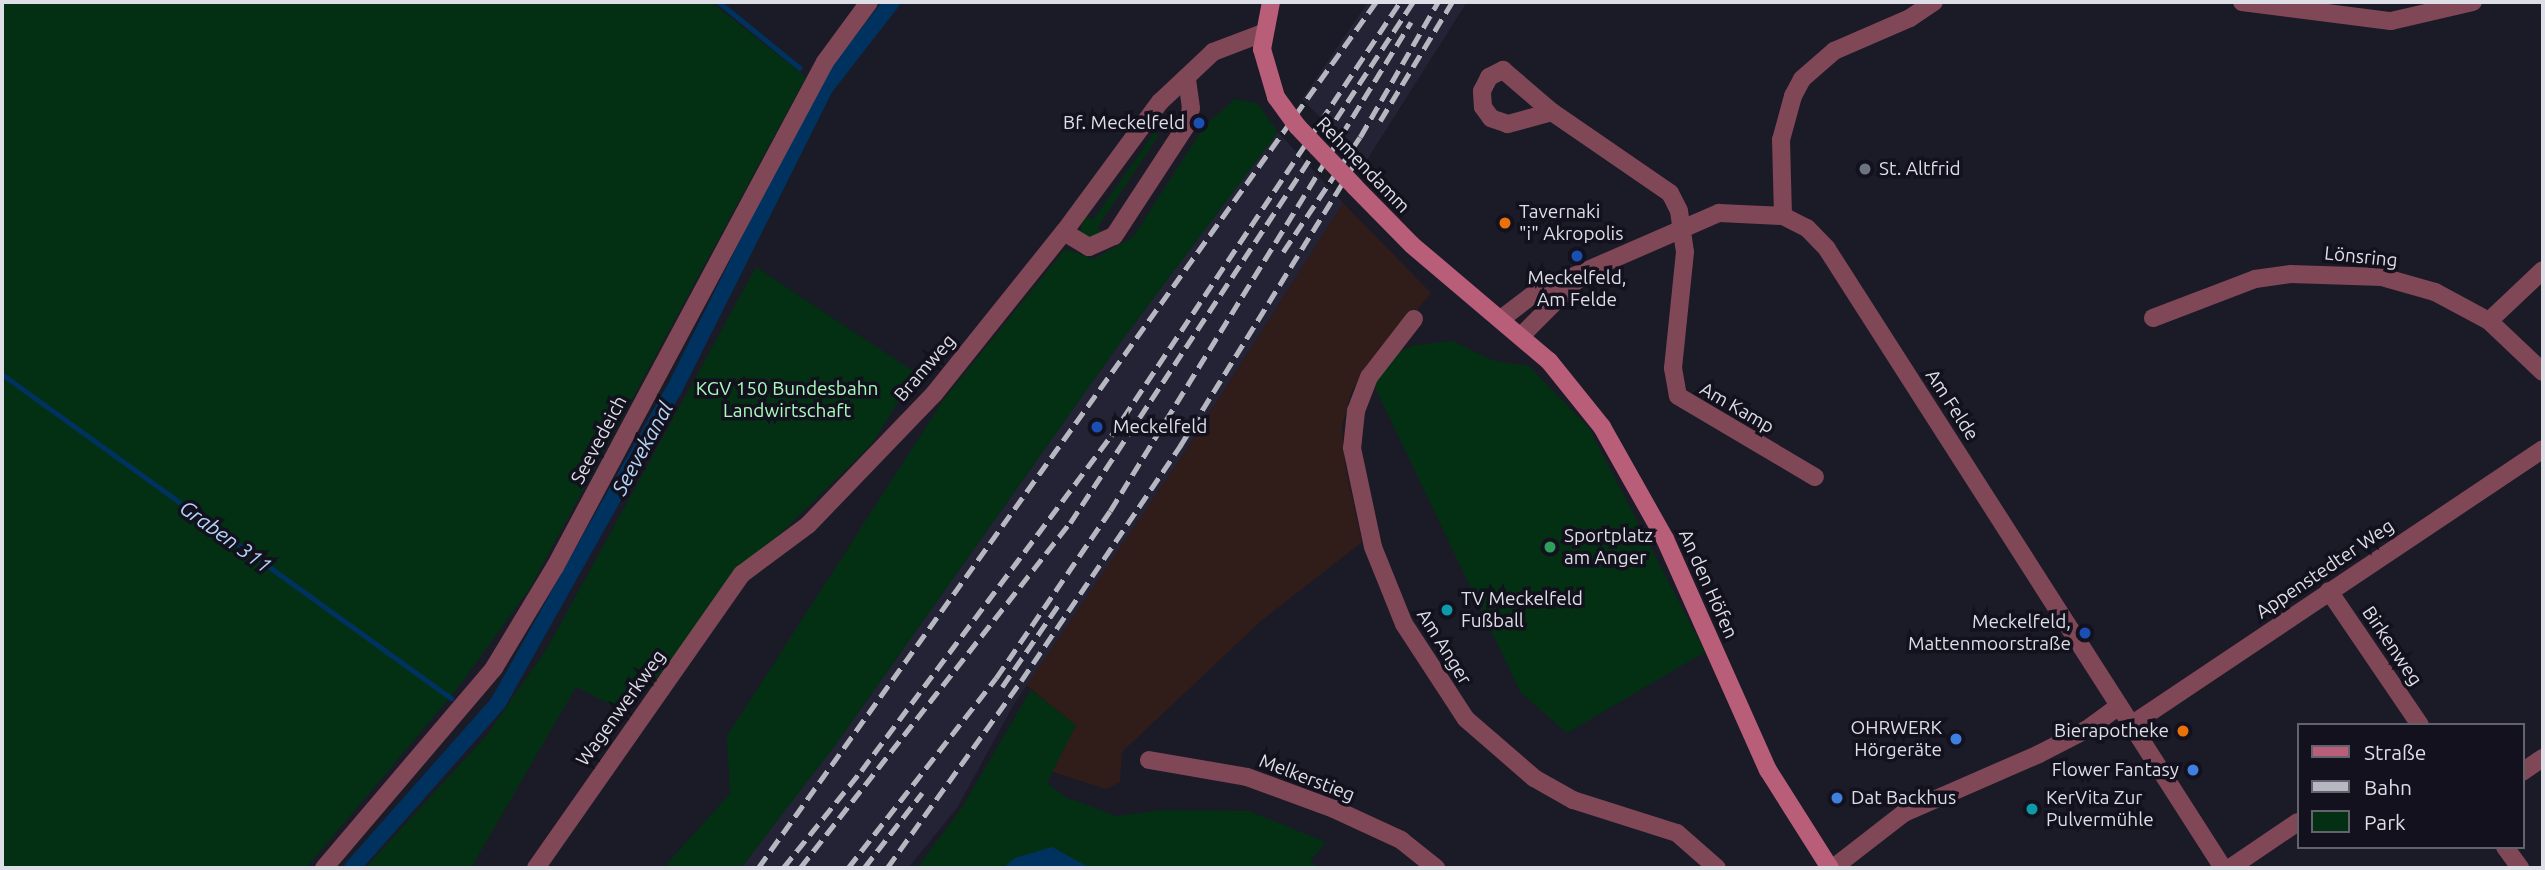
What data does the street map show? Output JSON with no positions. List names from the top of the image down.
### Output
{
  "streets": {
    "street": [
      "Rehmendamm",
      "Lönsring",
      "Bramweg",
      "Am Felde",
      "Am Kamp",
      "Seevedeich",
      "Appenstedter Weg",
      "An den Höfen",
      "Birkenweg",
      "Am Anger",
      "Wagenwerkweg",
      "Melkerstieg"
    ]
  },
  "crossings": [
    ["Rehmendamm", "Bramweg"],
    ["Rehmendamm", "An den Höfen"],
    ["Bramweg", "Wagenwerkweg"],
    ["Am Felde", "Am Kamp"],
    ["Am Felde", "Appenstedter Weg"],
    ["Appenstedter Weg", "Birkenweg"]
  ],
  "water": ["Seevekanal", "Graben 311"],
  "parks": ["KGV 150 Bundesbahn Landwirtschaft"],
  "places": [
    "Bf. Meckelfeld",
    "St. Altfrid",
    "Tavernaki \"i\" Akropolis",
    "Meckelfeld, Am Felde",
    "Meckelfeld",
    "Sportplatz am Anger",
    "TV Meckelfeld Fußball",
    "Meckelfeld, Mattenmoorstraße",
    "Bierapotheke",
    "OHRWERK Hörgeräte",
    "Flower Fantasy",
    "Dat Backhus",
    "KerVita Zur Pulvermühle"
  ],
  "legend": ["Straße", "Bahn", "Park"]
}
